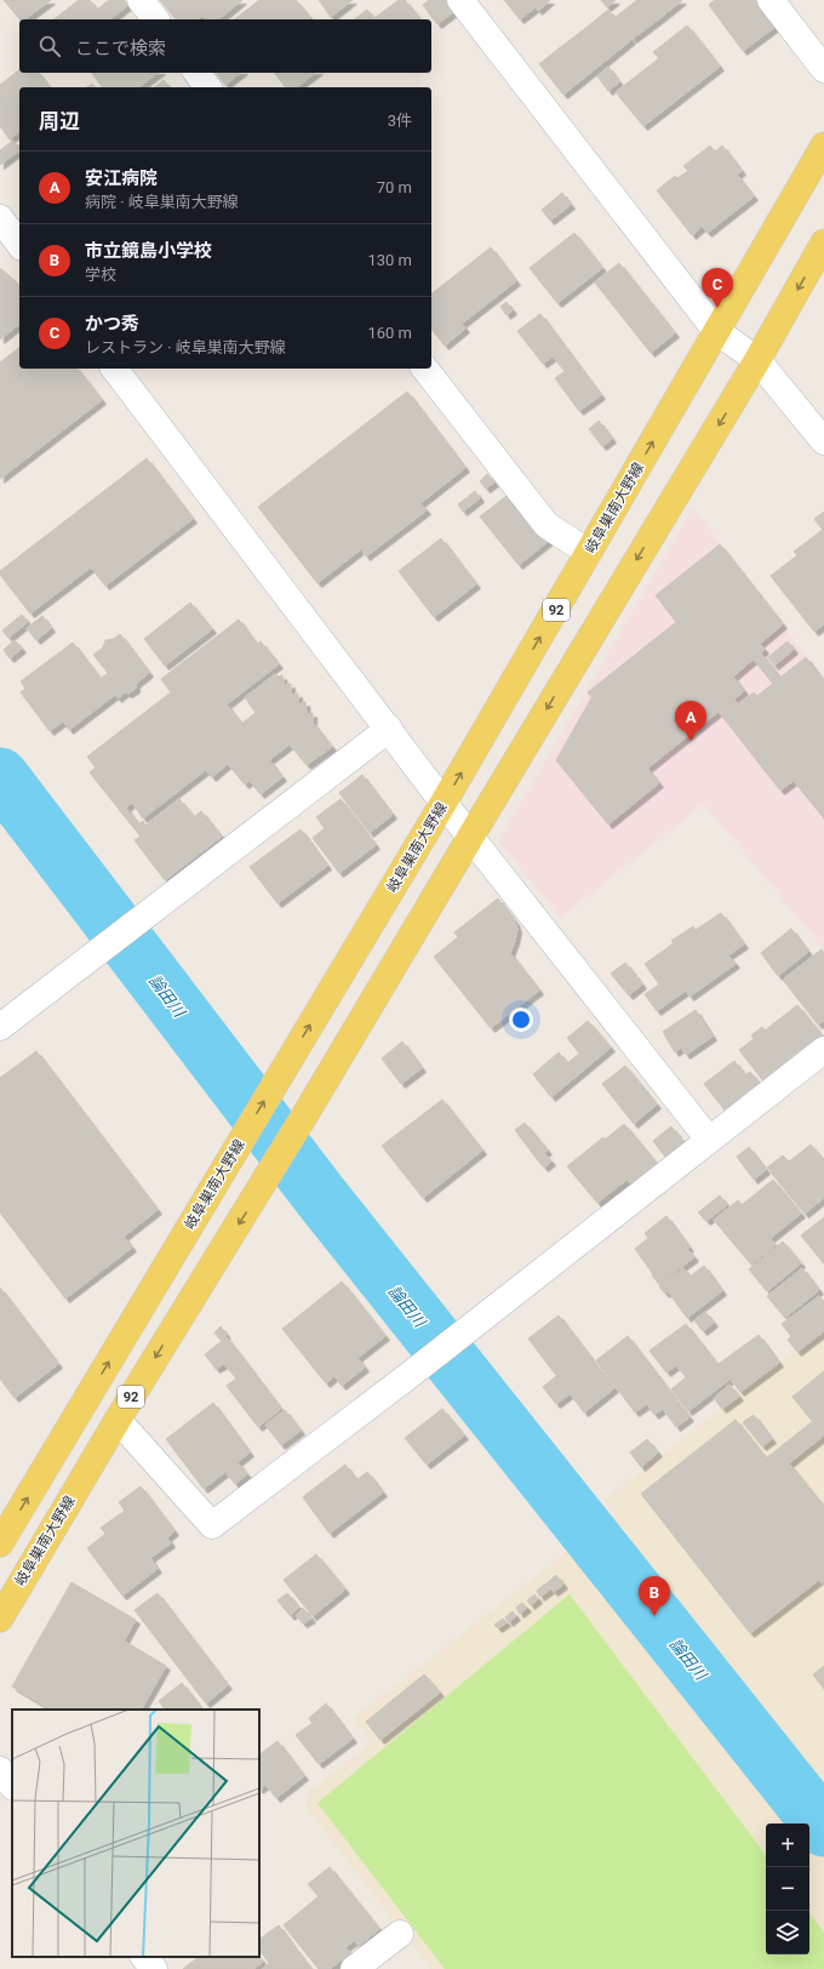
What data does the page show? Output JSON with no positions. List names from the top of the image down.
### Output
{
  "streets": {
    "main road": ["岐阜巣南大野線", "92"]
  },
  "water": ["論田川"],
  "page": {
    "search": "ここで検索",
    "heading": ["周辺", "3件"],
    "list": [
      {
        "mark": "A",
        "name": "安江病院",
        "note": "病院 · 岐阜巣南大野線",
        "value": "70 m"
      },
      {
        "mark": "B",
        "name": "市立鏡島小学校",
        "note": "学校",
        "value": "130 m"
      },
      {
        "mark": "C",
        "name": "かつ秀",
        "note": "レストラン · 岐阜巣南大野線",
        "value": "160 m"
      }
    ],
    "pins": ["C", "A", "B"],
    "map_buttons": ["+", "−"]
  }
}
